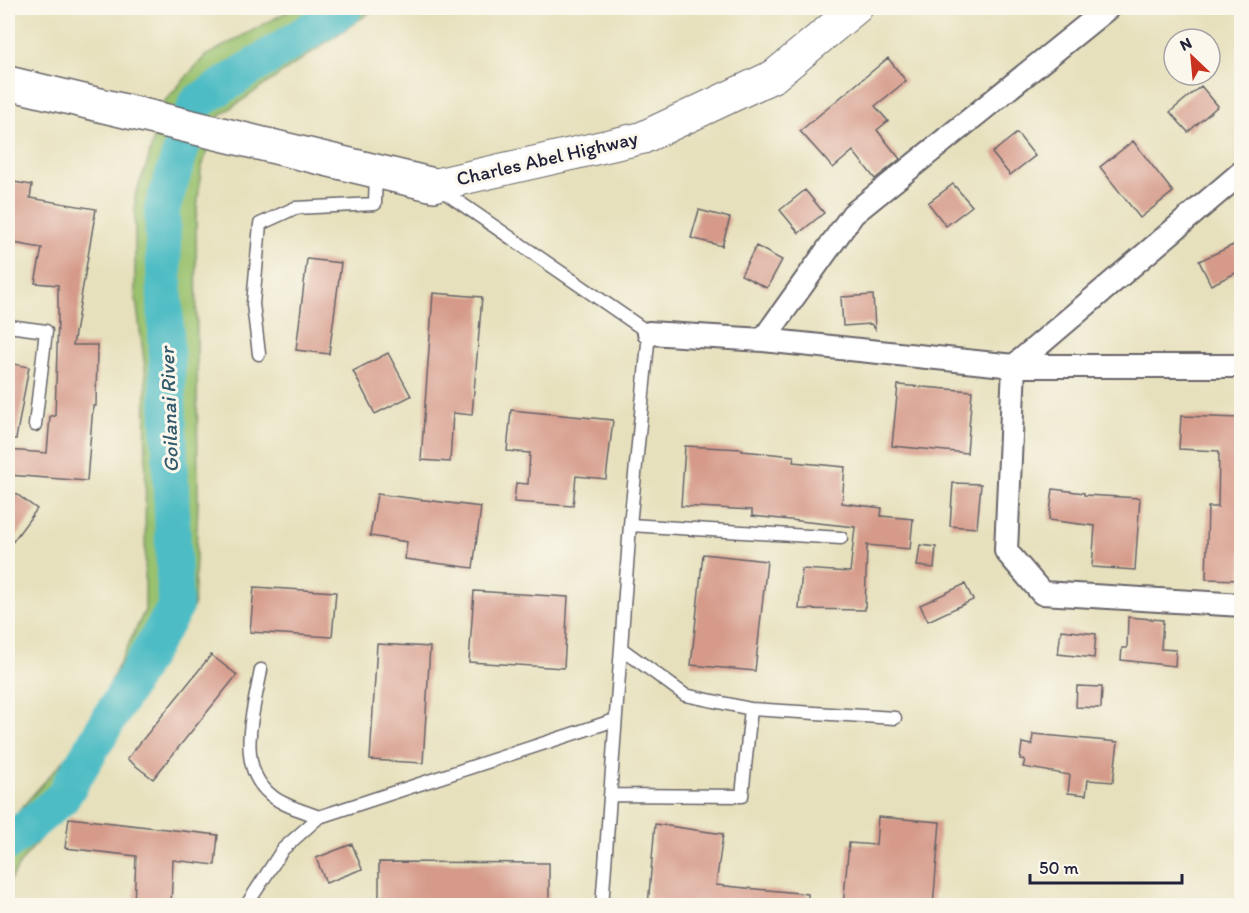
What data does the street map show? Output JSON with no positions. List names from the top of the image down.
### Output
{
  "streets": {
    "main road": ["Charles Abel Highway"]
  },
  "water": ["Goilanai River"],
  "scale_bar": "50 m",
  "north": "top left"
}
